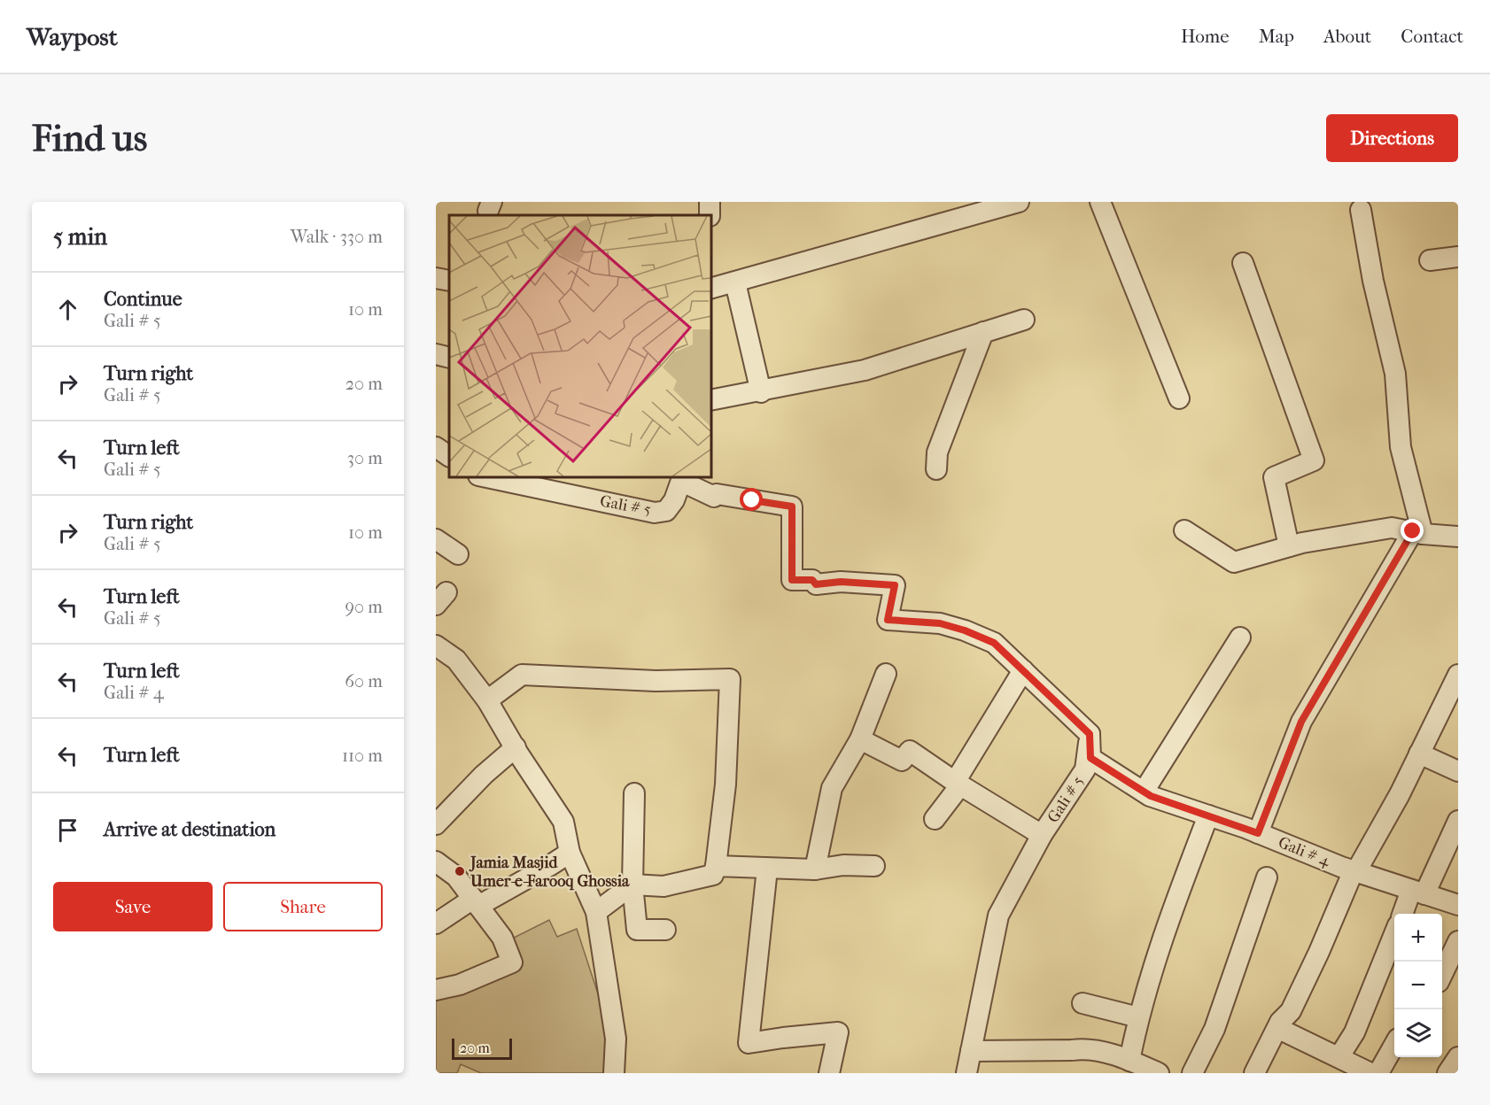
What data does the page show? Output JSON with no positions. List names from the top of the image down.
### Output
{
  "streets": {
    "street": ["Gali # 5", "Gali # 4"]
  },
  "crossings": [
    ["Gali # 5", "Gali # 4"]
  ],
  "places": ["Jamia Masjid Umer-e-Farooq Ghossia"],
  "scale_bar": "20 m",
  "page": {
    "header": "Waypost",
    "nav": [
      "Home",
      "Map",
      "About",
      "Contact"
    ],
    "buttons": [
      "Directions",
      ["Save", "Share"]
    ],
    "title": "Find us",
    "heading": ["5 min", "Walk · 330 m"],
    "list": [
      ["Continue", "Gali # 5", "10 m"],
      ["Turn right", "Gali # 5", "20 m"],
      ["Turn left", "Gali # 5", "30 m"],
      ["Turn right", "Gali # 5", "10 m"],
      ["Turn left", "Gali # 5", "90 m"],
      ["Turn left", "Gali # 4", "60 m"],
      ["Turn left", "110 m"],
      "Arrive at destination"
    ],
    "map_buttons": ["+", "−"],
    "scale": "20 m"
  }
}
